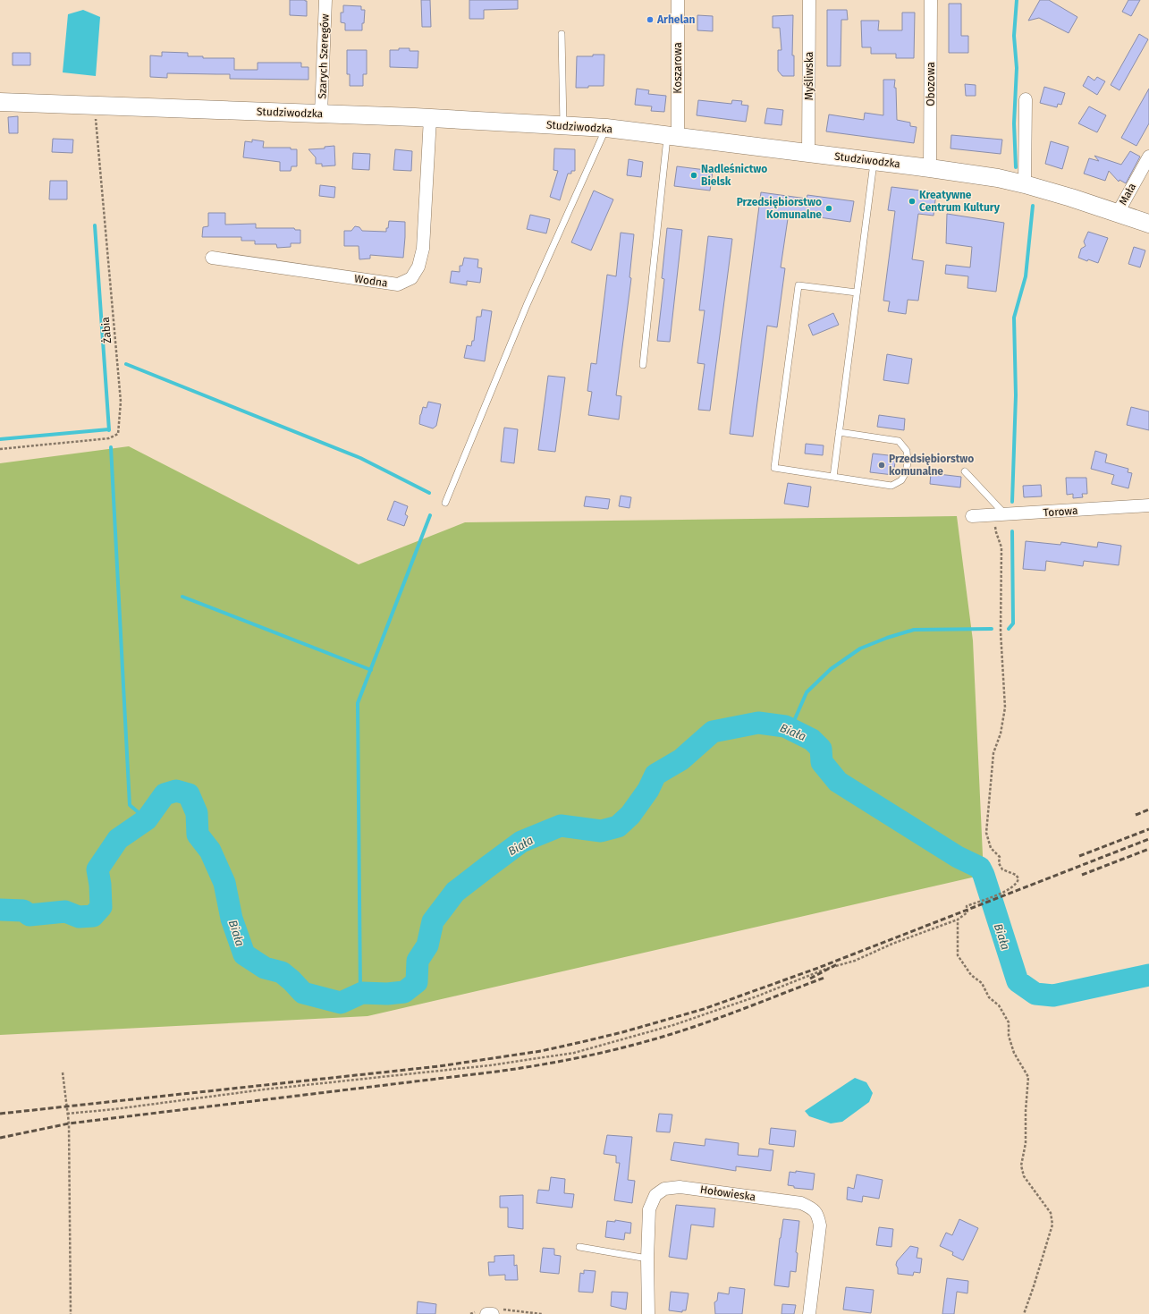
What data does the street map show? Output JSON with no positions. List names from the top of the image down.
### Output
{
  "streets": {
    "street": [
      "Szarych Szeregów",
      "Koszarowa",
      "Myśliwska",
      "Obozowa",
      "Studziwodzka",
      "Mała",
      "Wodna",
      "Torowa",
      "Hołowieska"
    ],
    "path": ["Żabia"]
  },
  "crossings": [
    ["Szarych Szeregów", "Studziwodzka"],
    ["Koszarowa", "Studziwodzka"],
    ["Myśliwska", "Studziwodzka"],
    ["Obozowa", "Studziwodzka"],
    ["Studziwodzka", "Mała"],
    ["Studziwodzka", "Wodna"],
    ["Studziwodzka", "Żabia"]
  ],
  "water": ["Biała"],
  "places": [
    "Arhelan",
    "Nadleśnictwo Bielsk",
    "Kreatywne Centrum Kultury",
    "Przedsiębiorstwo Komunalne",
    "Przedsiębiorstwo komunalne"
  ]
}
